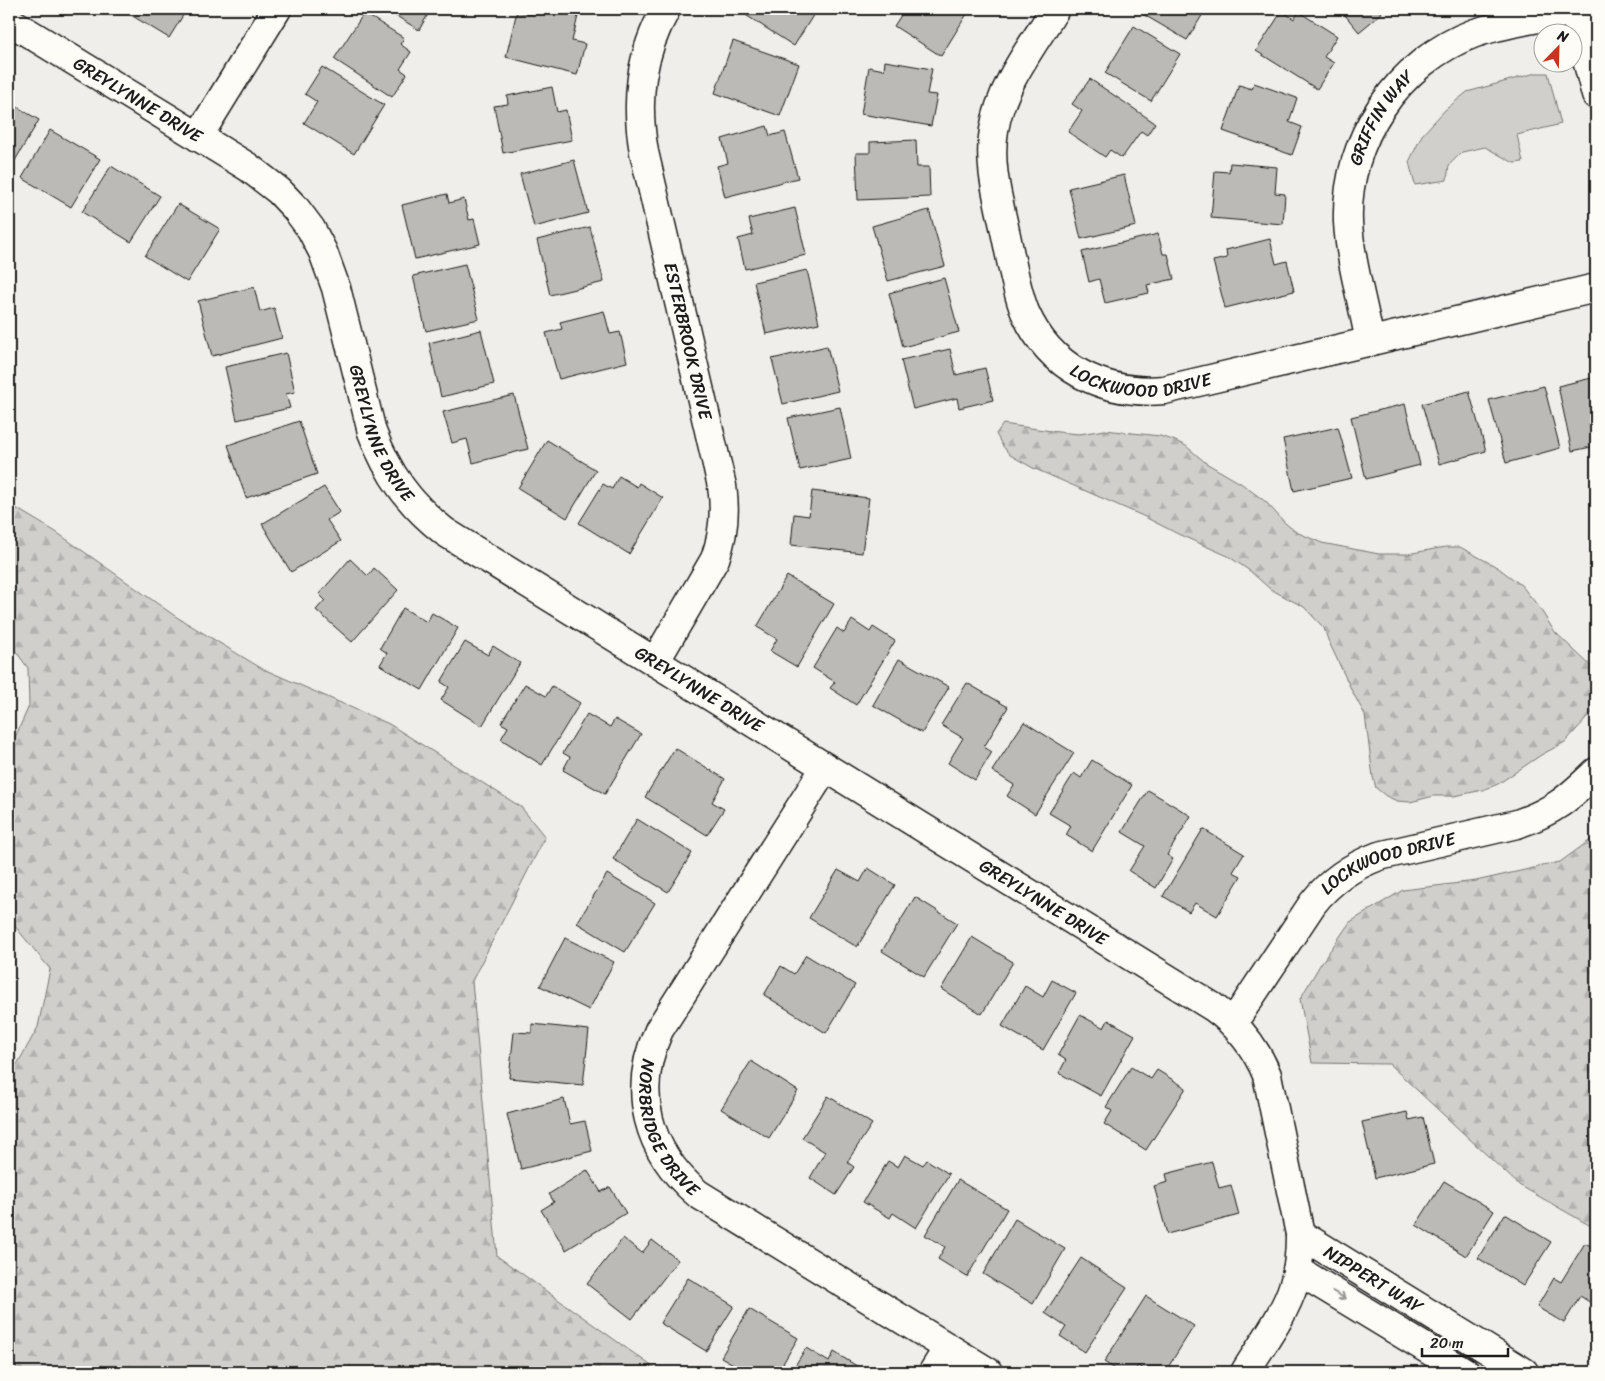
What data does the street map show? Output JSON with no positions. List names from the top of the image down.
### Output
{
  "streets": {
    "street": [
      "GREYLYNNE DRIVE",
      "GRIFFIN WAY",
      "ESTERBROOK DRIVE",
      "LOCKWOOD DRIVE",
      "NORBRIDGE DRIVE",
      "NIPPERT WAY"
    ]
  },
  "crossings": [
    ["GREYLYNNE DRIVE", "ESTERBROOK DRIVE"],
    ["GREYLYNNE DRIVE", "LOCKWOOD DRIVE"],
    ["GREYLYNNE DRIVE", "NORBRIDGE DRIVE"],
    ["GREYLYNNE DRIVE", "NIPPERT WAY"],
    ["GRIFFIN WAY", "LOCKWOOD DRIVE"]
  ],
  "scale_bar": "20 m",
  "north": "top right"
}
